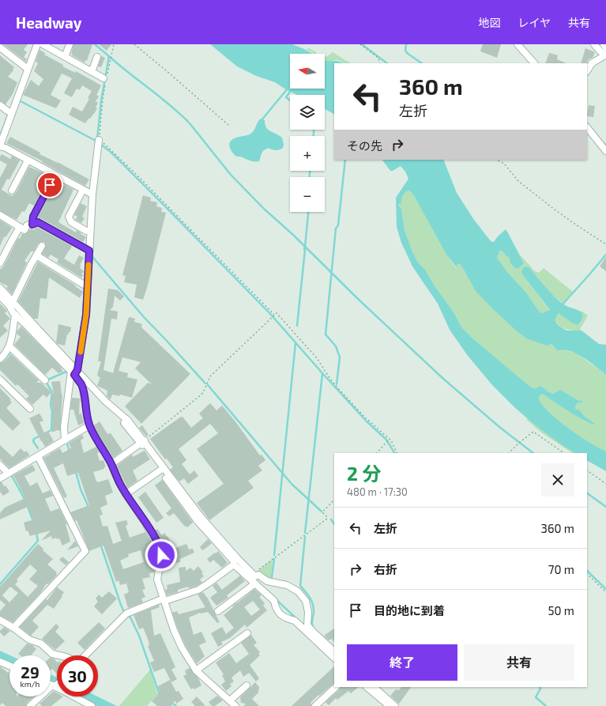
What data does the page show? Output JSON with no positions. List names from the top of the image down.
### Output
{
  "north": "left",
  "page": {
    "header": "Headway",
    "nav": ["地図", "レイヤ", "共有"],
    "map_buttons": ["+", "−"],
    "turn": ["360 m", "左折"],
    "then": "その先",
    "heading": ["2 分", "480 m · 17:30"],
    "list": [
      {
        "name": "左折",
        "value": "360 m"
      },
      {
        "name": "右折",
        "value": "70 m"
      },
      {
        "name": "目的地に到着",
        "value": "50 m"
      }
    ],
    "buttons": ["終了", "共有"],
    "speed": "29 km/h",
    "limit": "30"
  }
}
